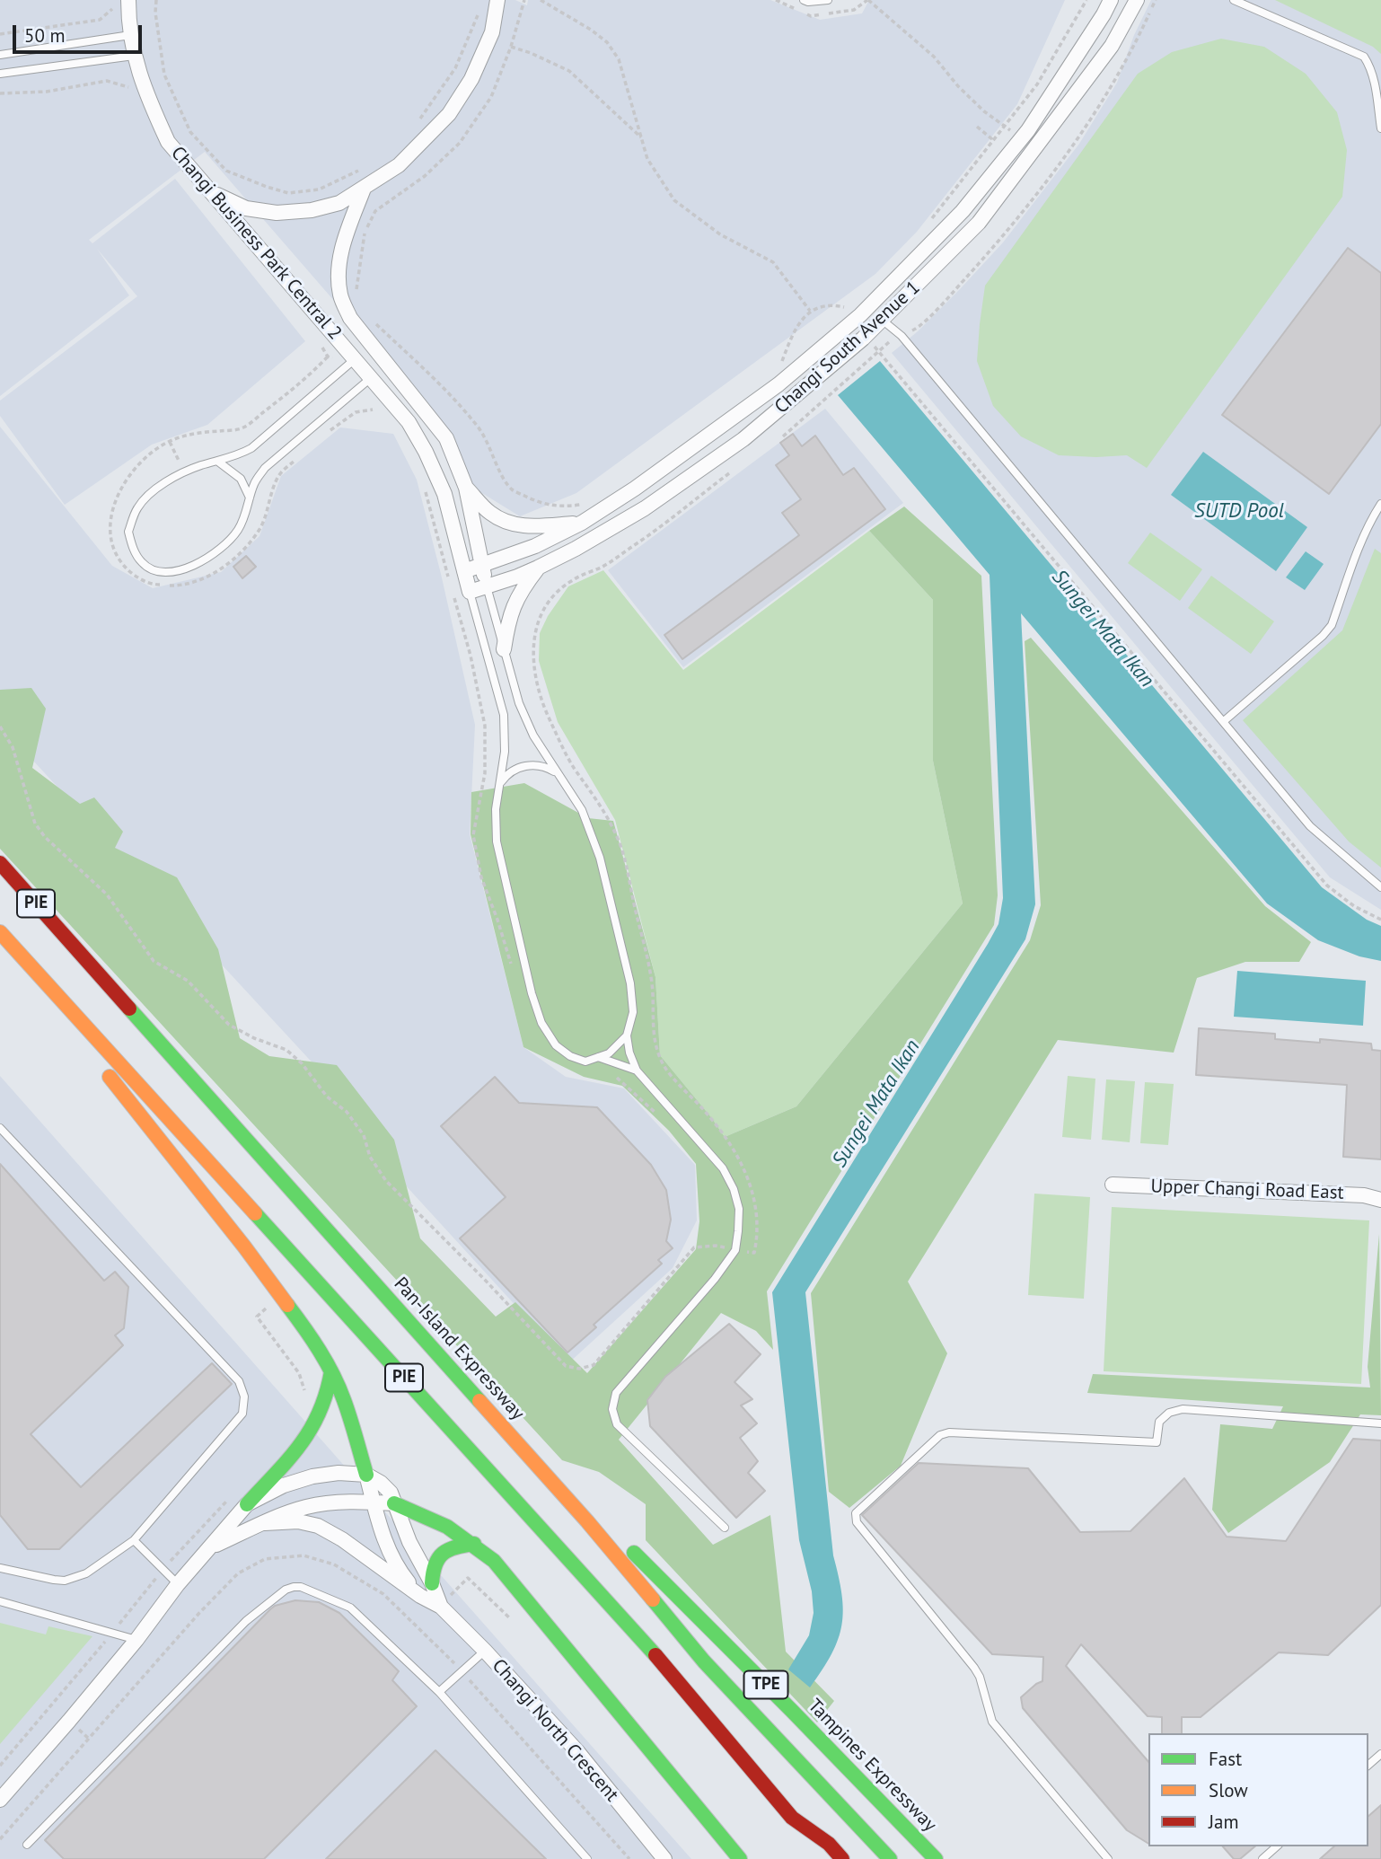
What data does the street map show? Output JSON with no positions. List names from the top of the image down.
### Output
{
  "streets": {
    "highway": [
      "PIE",
      "Pan-Island Expressway",
      "TPE",
      "Tampines Expressway"
    ],
    "street": [
      "Changi Business Park Central 2",
      "Changi South Avenue 1",
      "Upper Changi Road East",
      "Changi North Crescent"
    ]
  },
  "crossings": [
    ["Changi Business Park Central 2", "Changi South Avenue 1"],
    ["Pan-Island Expressway", "Tampines Expressway"]
  ],
  "water": ["SUTD Pool", "Sungei Mata Ikan"],
  "legend": ["Fast", "Slow", "Jam"],
  "scale_bar": "50 m"
}
